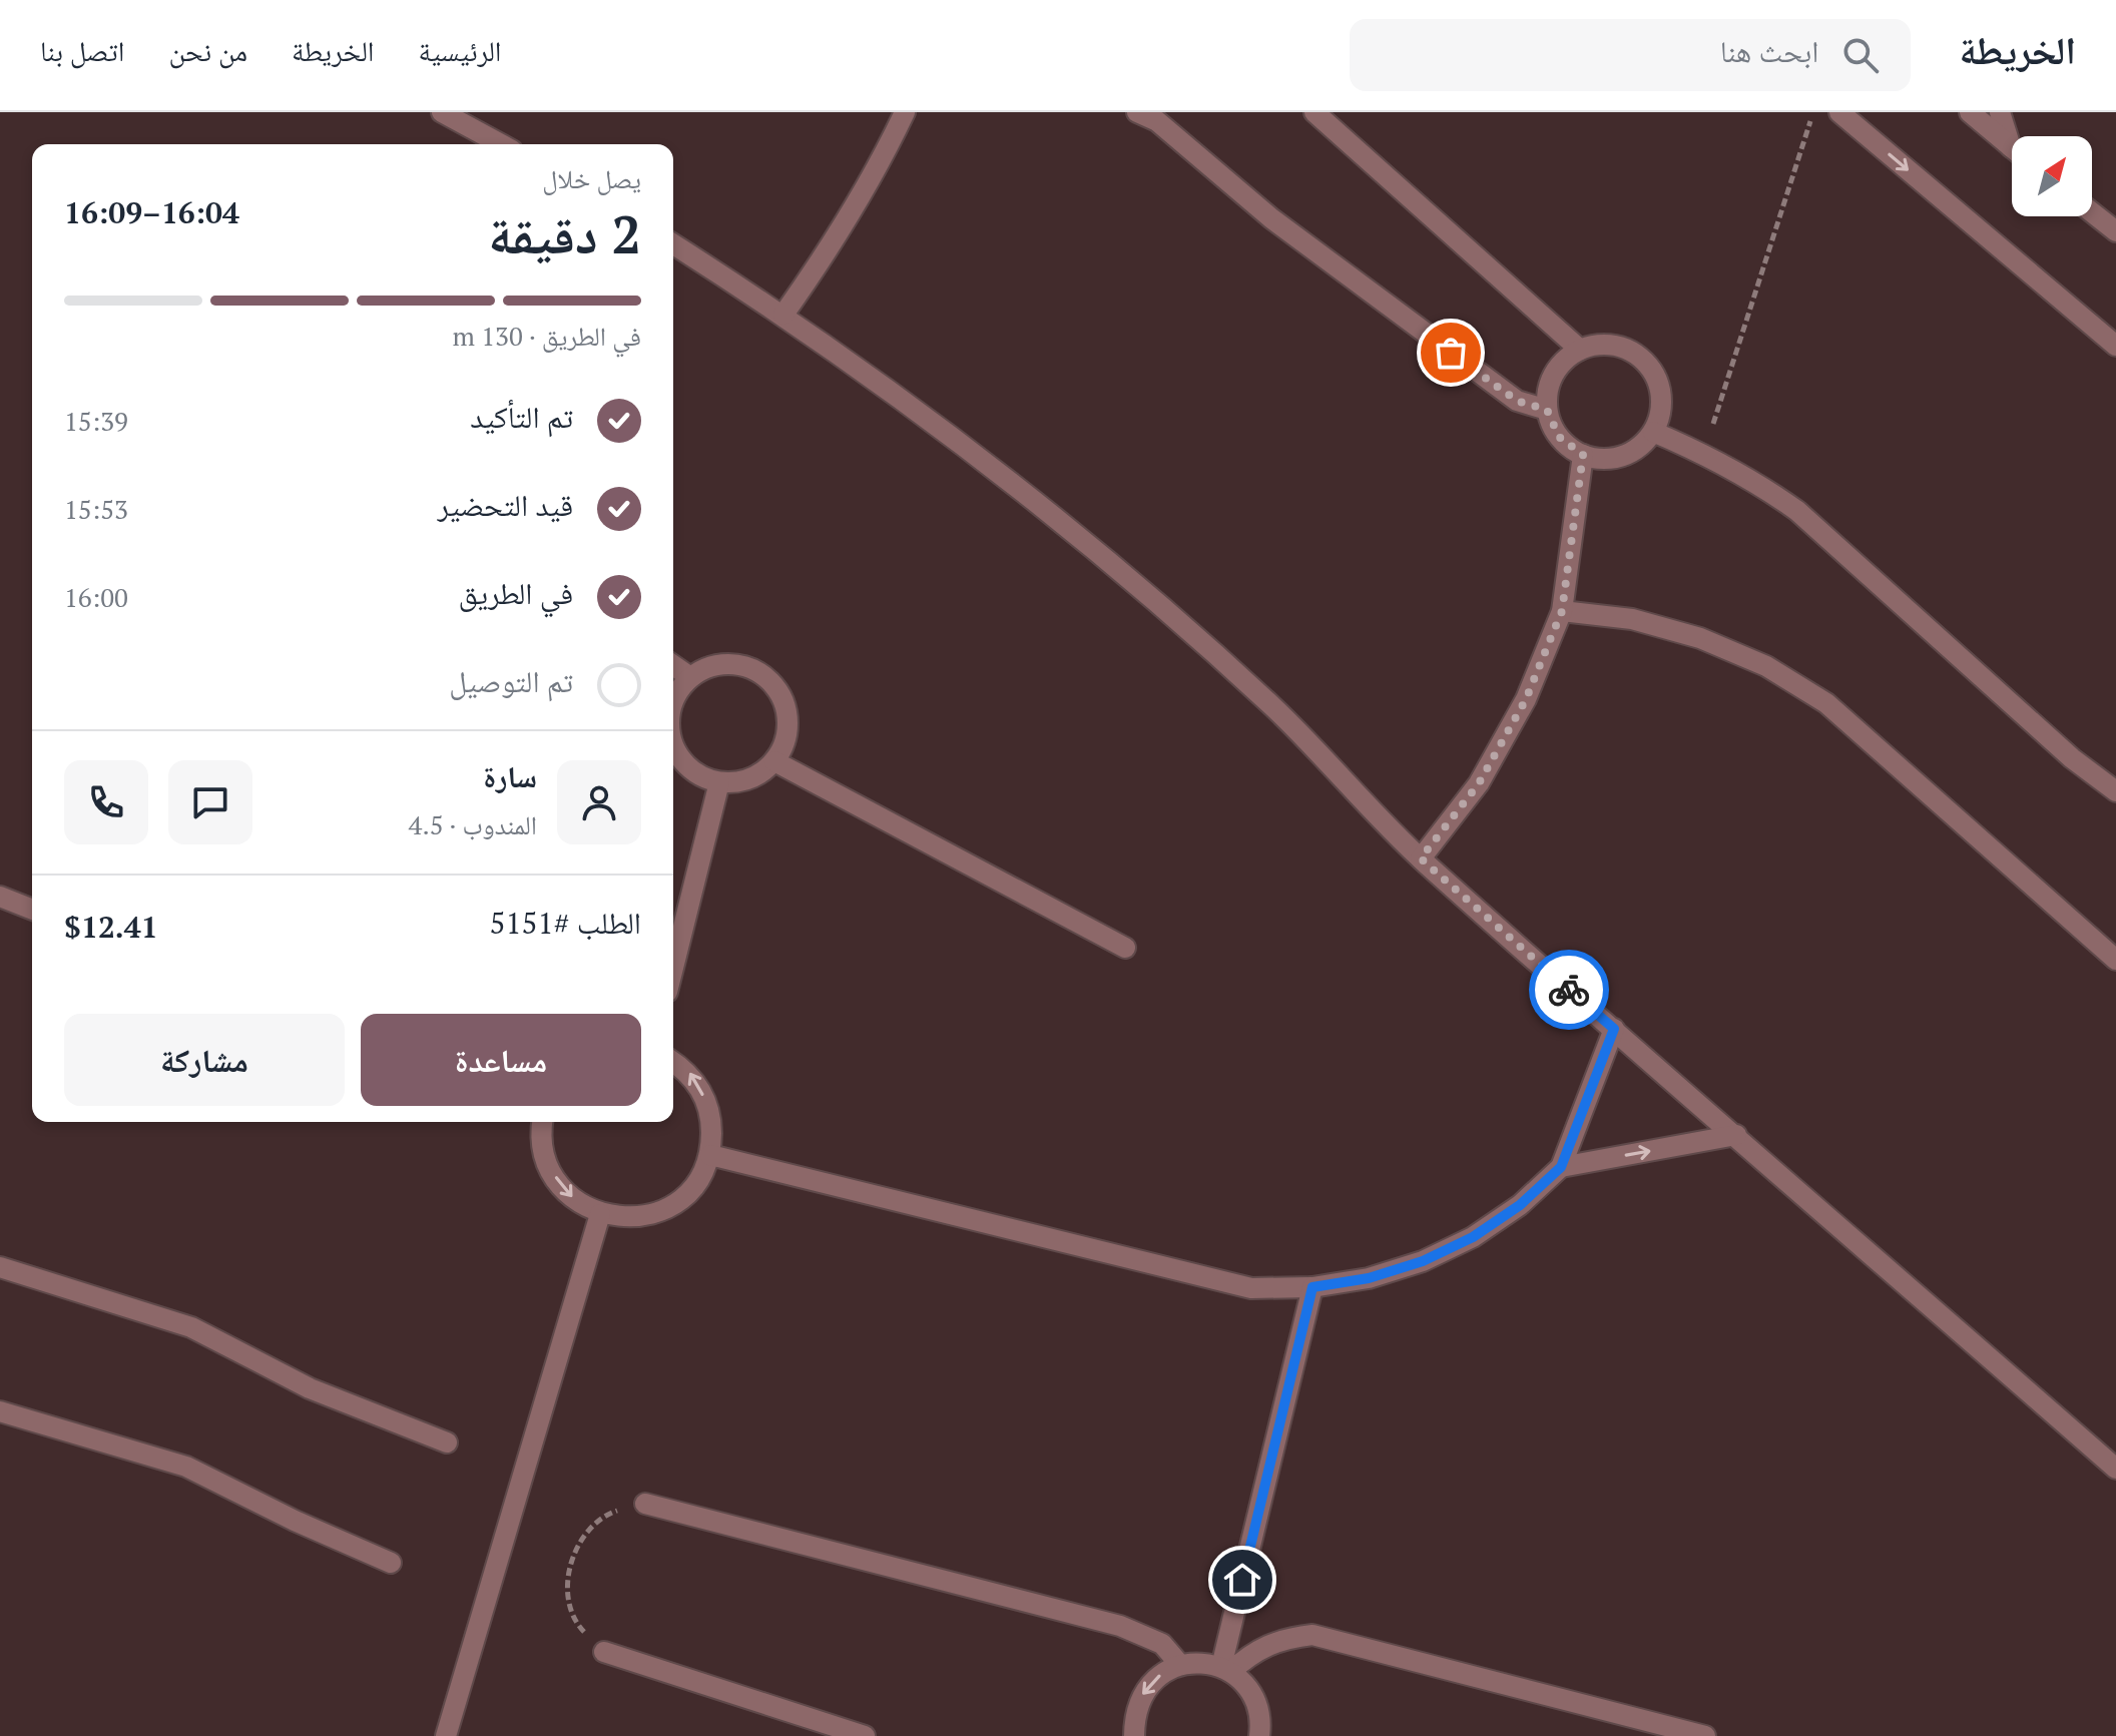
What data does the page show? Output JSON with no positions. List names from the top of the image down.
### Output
{
  "north": "top right",
  "page": {
    "header": "الخريطة",
    "search": "ابحث هنا",
    "nav": [
      "الرئيسية",
      "الخريطة",
      "من نحن",
      "اتصل بنا"
    ],
    "heading": ["2 دقيقة", "يصل خلال", "16:04–16:09"],
    "panel": [
      "سارة",
      "المندوب · 4.5",
      "الطلب #5151",
      "$12.41"
    ],
    "bar": "في الطريق · 130 m",
    "list": [
      ["تم التأكيد", "15:39"],
      ["قيد التحضير", "15:53"],
      ["في الطريق", "16:00"],
      "تم التوصيل"
    ],
    "buttons": ["مساعدة", "مشاركة"]
  }
}
